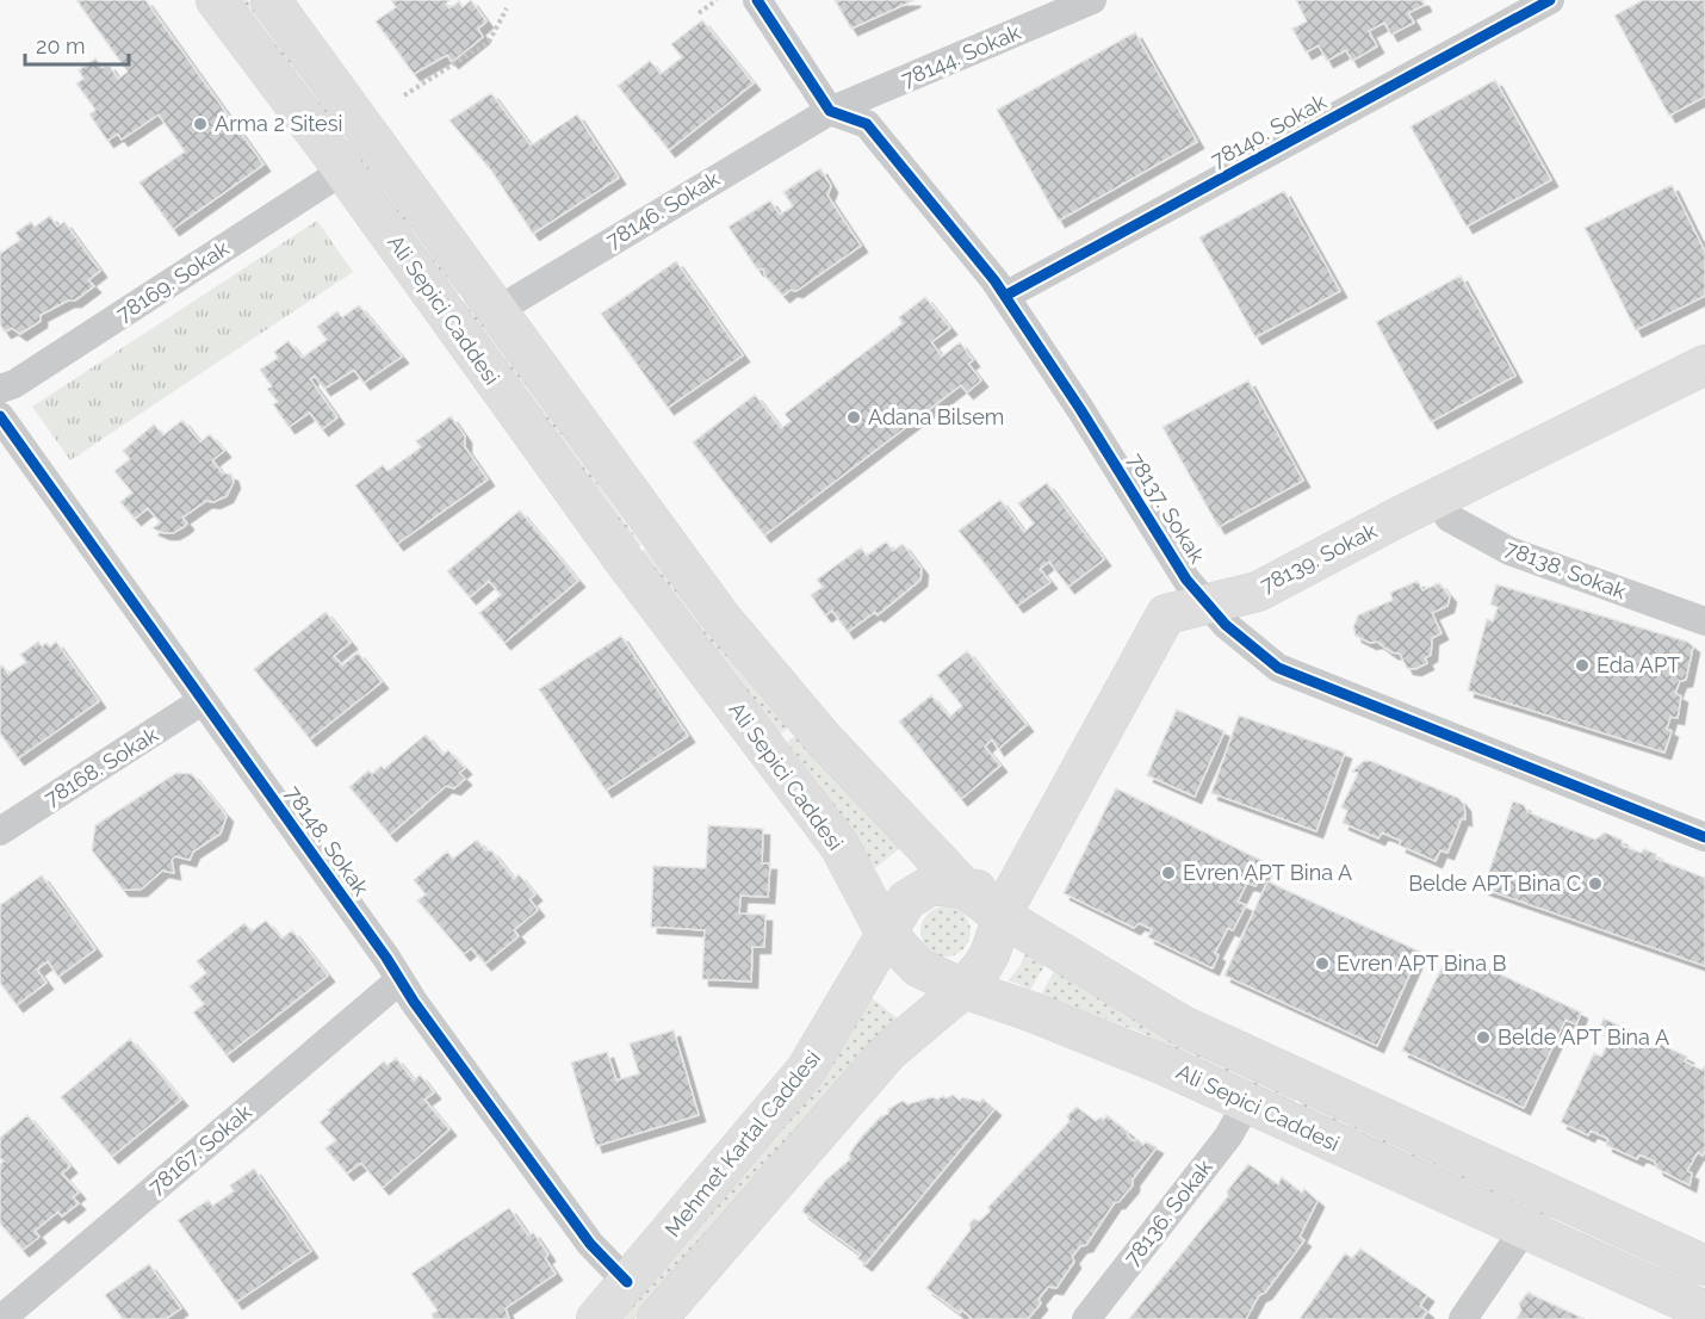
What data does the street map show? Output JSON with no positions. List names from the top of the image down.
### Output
{
  "streets": {
    "main road": ["Ali Sepici Caddesi", "78139. Sokak", "Mehmet Kartal Caddesi"],
    "street": [
      "78144. Sokak",
      "78140. Sokak",
      "78146. Sokak",
      "78169. Sokak",
      "78137. Sokak",
      "78138. Sokak",
      "78168. Sokak",
      "78148. Sokak",
      "78167. Sokak",
      "78136. Sokak"
    ]
  },
  "crossings": [
    ["78144. Sokak", "78146. Sokak"],
    ["78144. Sokak", "78137. Sokak"],
    ["78140. Sokak", "78137. Sokak"],
    ["78146. Sokak", "Ali Sepici Caddesi"],
    ["78146. Sokak", "78137. Sokak"],
    ["78169. Sokak", "Ali Sepici Caddesi"],
    ["Ali Sepici Caddesi", "78139. Sokak"],
    ["Ali Sepici Caddesi", "Mehmet Kartal Caddesi"],
    ["Ali Sepici Caddesi", "78136. Sokak"],
    ["78137. Sokak", "78139. Sokak"],
    ["78139. Sokak", "78138. Sokak"],
    ["78168. Sokak", "78148. Sokak"],
    ["78148. Sokak", "Mehmet Kartal Caddesi"],
    ["78148. Sokak", "78167. Sokak"]
  ],
  "places": [
    "Arma 2 Sitesi",
    "Adana Bilsem",
    "Eda APT",
    "Evren APT Bina A",
    "Belde APT Bina C",
    "Evren APT Bina B",
    "Belde APT Bina A"
  ],
  "scale_bar": "20 m"
}
